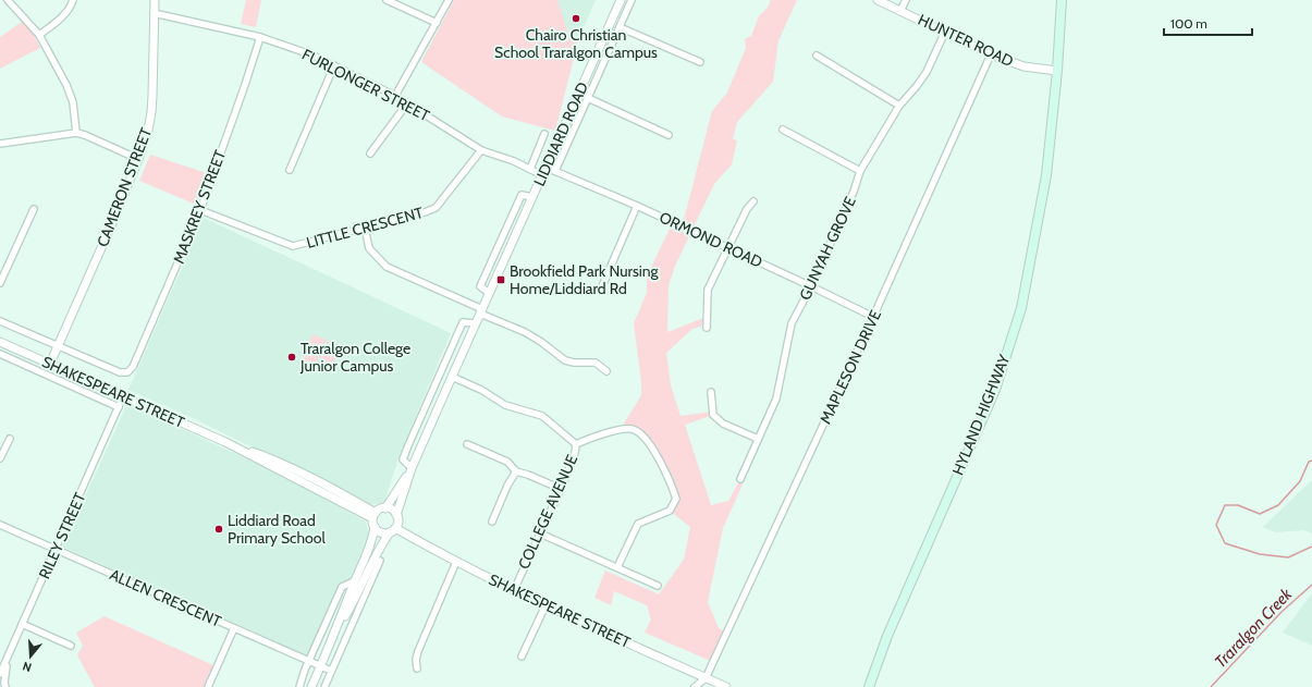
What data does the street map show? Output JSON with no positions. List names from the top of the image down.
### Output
{
  "streets": {
    "main road": ["HYLAND HIGHWAY"],
    "street": [
      "HUNTER ROAD",
      "FURLONGER STREET",
      "LIDDIARD ROAD",
      "CAMERON STREET",
      "MASKREY STREET",
      "LITTLE CRESCENT",
      "ORMOND ROAD",
      "GUNYAH GROVE",
      "MAPLESON DRIVE",
      "SHAKESPEARE STREET",
      "COLLEGE AVENUE",
      "RILEY STREET",
      "ALLEN CRESCENT"
    ]
  },
  "crossings": [
    ["HUNTER ROAD", "GUNYAH GROVE"],
    ["HUNTER ROAD", "MAPLESON DRIVE"],
    ["HUNTER ROAD", "HYLAND HIGHWAY"],
    ["FURLONGER STREET", "LIDDIARD ROAD"],
    ["FURLONGER STREET", "CAMERON STREET"],
    ["FURLONGER STREET", "MASKREY STREET"],
    ["FURLONGER STREET", "LITTLE CRESCENT"],
    ["FURLONGER STREET", "ORMOND ROAD"],
    ["LIDDIARD ROAD", "ORMOND ROAD"],
    ["LIDDIARD ROAD", "SHAKESPEARE STREET"],
    ["LIDDIARD ROAD", "COLLEGE AVENUE"],
    ["CAMERON STREET", "MASKREY STREET"],
    ["CAMERON STREET", "SHAKESPEARE STREET"],
    ["MASKREY STREET", "LITTLE CRESCENT"],
    ["ORMOND ROAD", "GUNYAH GROVE"],
    ["ORMOND ROAD", "MAPLESON DRIVE"],
    ["MAPLESON DRIVE", "SHAKESPEARE STREET"],
    ["SHAKESPEARE STREET", "COLLEGE AVENUE"],
    ["SHAKESPEARE STREET", "RILEY STREET"],
    ["RILEY STREET", "ALLEN CRESCENT"]
  ],
  "water": ["Traralgon Creek"],
  "places": {
    "other": ["Chairo Christian School Traralgon Campus", "Traralgon College Junior Campus", "Liddiard Road Primary School"],
    "transit": ["Brookfield Park Nursing Home/Liddiard Rd"]
  },
  "scale_bar": "100 m",
  "north": "bottom"
}
